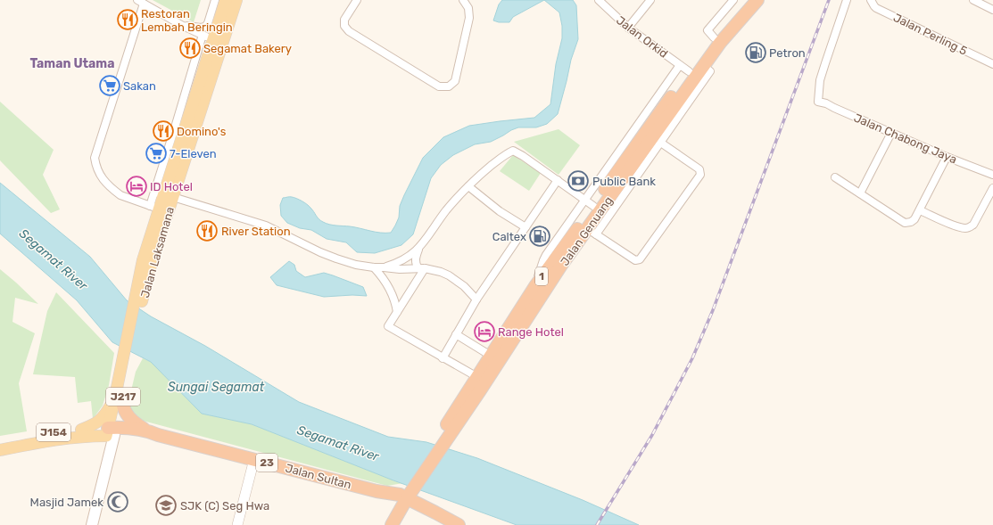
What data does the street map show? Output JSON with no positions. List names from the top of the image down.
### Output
{
  "streets": {
    "highway": [
      "Jalan Genuang",
      "1",
      "23",
      "Jalan Sultan"
    ],
    "main road": ["Jalan Laksamana", "J217", "J154"],
    "street": ["Jalan Perling 5", "Jalan Orkid", "Jalan Chabong Jaya"]
  },
  "crossings": [
    ["Jalan Orkid", "Jalan Genuang"],
    ["Jalan Genuang", "1"],
    ["Jalan Genuang", "Jalan Sultan"],
    ["Jalan Laksamana", "J154"],
    ["Jalan Laksamana", "Jalan Sultan"],
    ["1", "Jalan Sultan"],
    ["J154", "Jalan Sultan"]
  ],
  "districts": ["Taman Utama"],
  "water": ["Segamat River", "Sungai Segamat"],
  "places": {
    "restaurant": [
      "Restoran Lembah Beringin",
      "Segamat Bakery",
      "Domino's",
      "River Station"
    ],
    "fuel station": ["Petron", "Caltex"],
    "supermarket": ["Sakan", "7-Eleven"],
    "bank": ["Public Bank"],
    "hotel": ["ID Hotel", "Range Hotel"],
    "mosque": ["Masjid Jamek"],
    "school or university": ["SJK (C) Seg Hwa"]
  }
}
